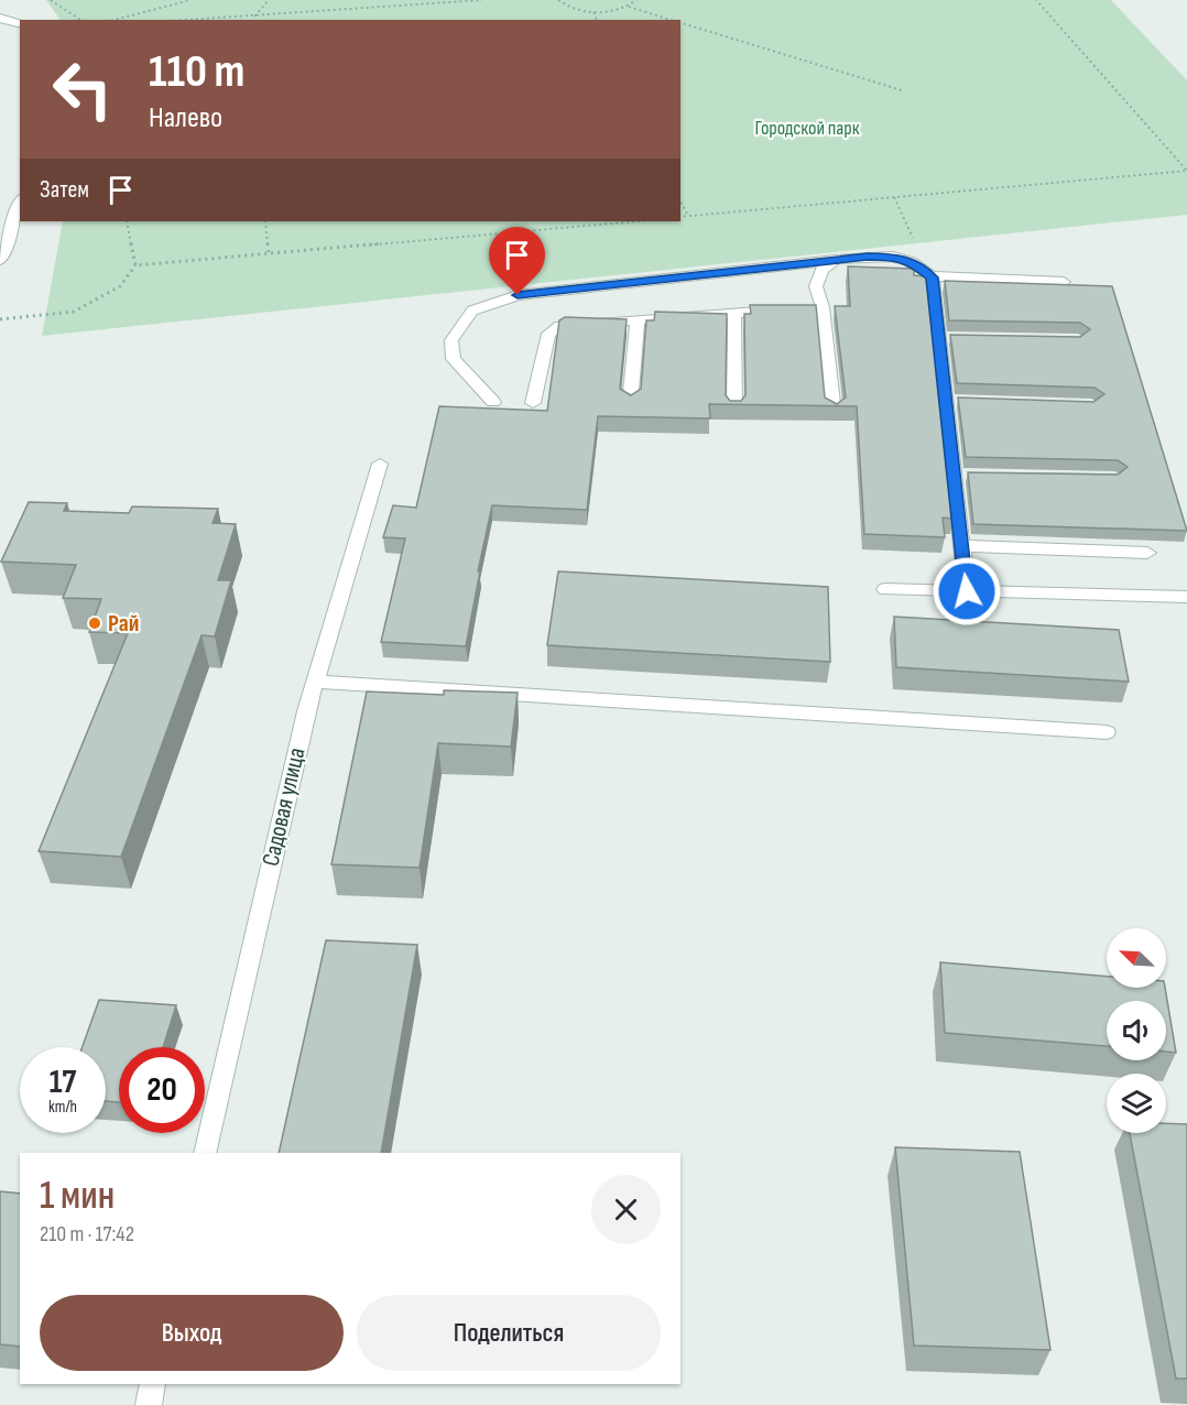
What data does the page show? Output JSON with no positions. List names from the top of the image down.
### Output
{
  "streets": {
    "lane": ["Садовая улица"]
  },
  "parks": ["Городской парк"],
  "places": ["Рай"],
  "north": "top left",
  "page": {
    "turn": ["110 m", "Налево"],
    "then": "Затем",
    "speed": "17 km/h",
    "limit": "20",
    "heading": ["1 мин", "210 m · 17:42"],
    "buttons": ["Выход", "Поделиться"]
  }
}
